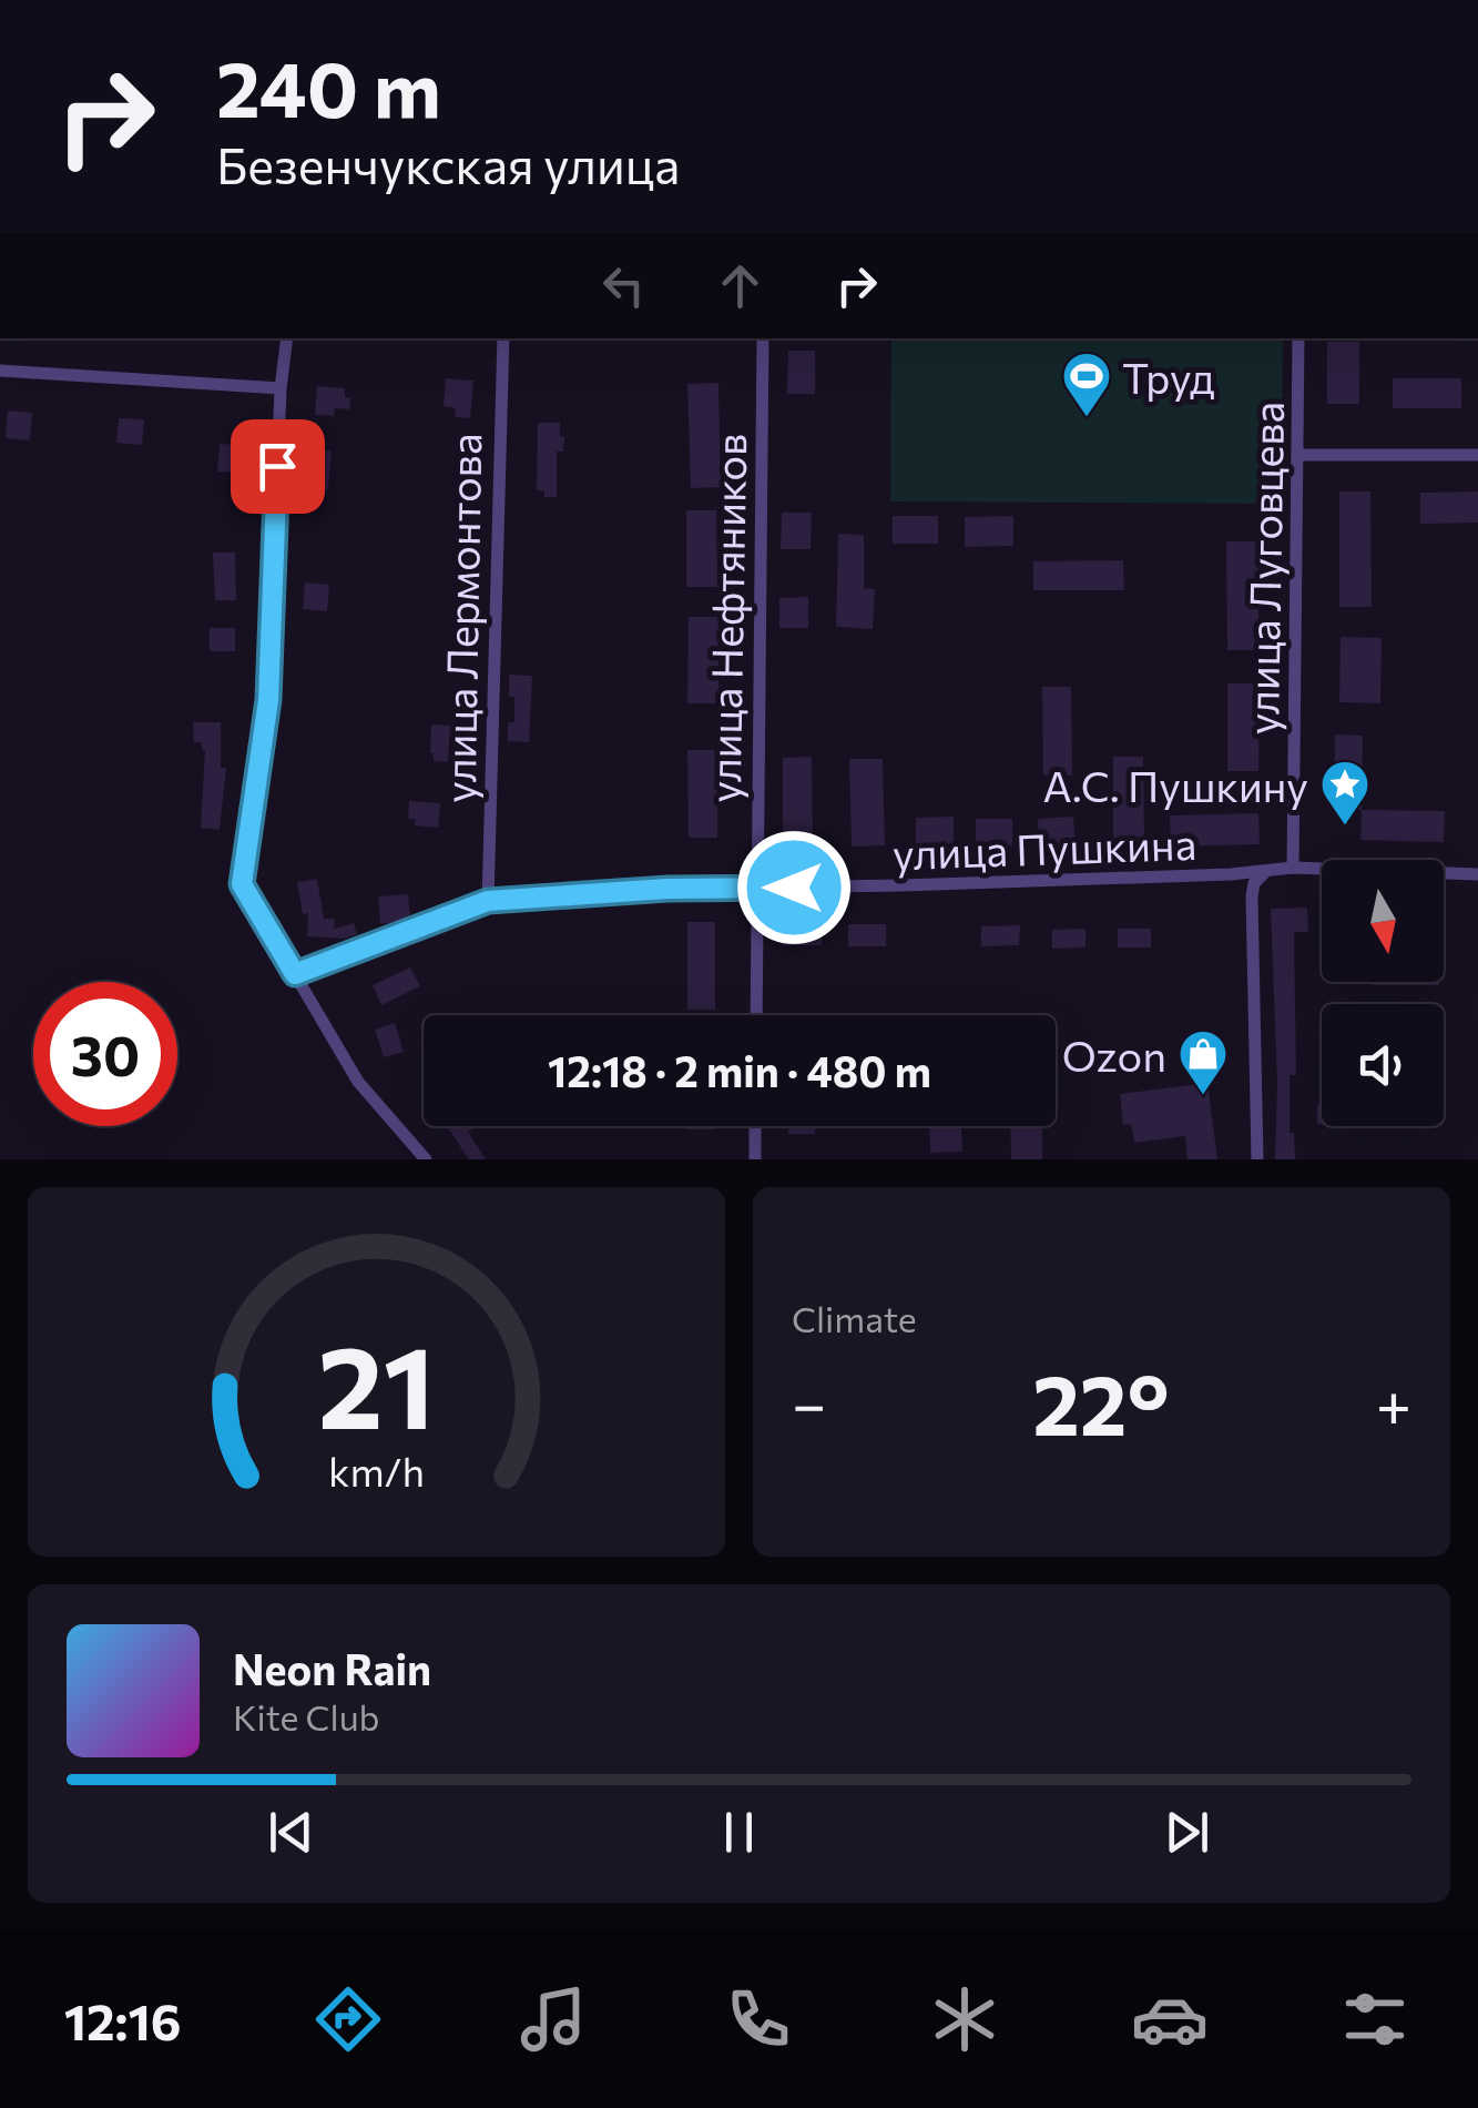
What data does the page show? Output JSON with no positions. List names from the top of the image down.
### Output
{
  "streets": {
    "street": [
      "улица Луговцева",
      "улица Лермонтова",
      "улица Нефтяников",
      "улица Пушкина"
    ]
  },
  "crossings": [
    ["улица Луговцева", "улица Пушкина"],
    ["улица Лермонтова", "улица Пушкина"],
    ["улица Нефтяников", "улица Пушкина"]
  ],
  "places": {
    "sports": ["Труд"],
    "place": ["А.С. Пушкину"],
    "shop": ["Ozon"]
  },
  "north": "bottom",
  "page": {
    "turn": ["240 m", "Безенчукская улица"],
    "limit": "30",
    "trip": "12:18 · 2 min · 480 m",
    "tile": "Climate",
    "heat": ["−", "22°", "+"],
    "song": ["Neon Rain", "Kite Club"],
    "tabs": "12:16",
    "gauge": ["21", "km/h"]
  }
}
